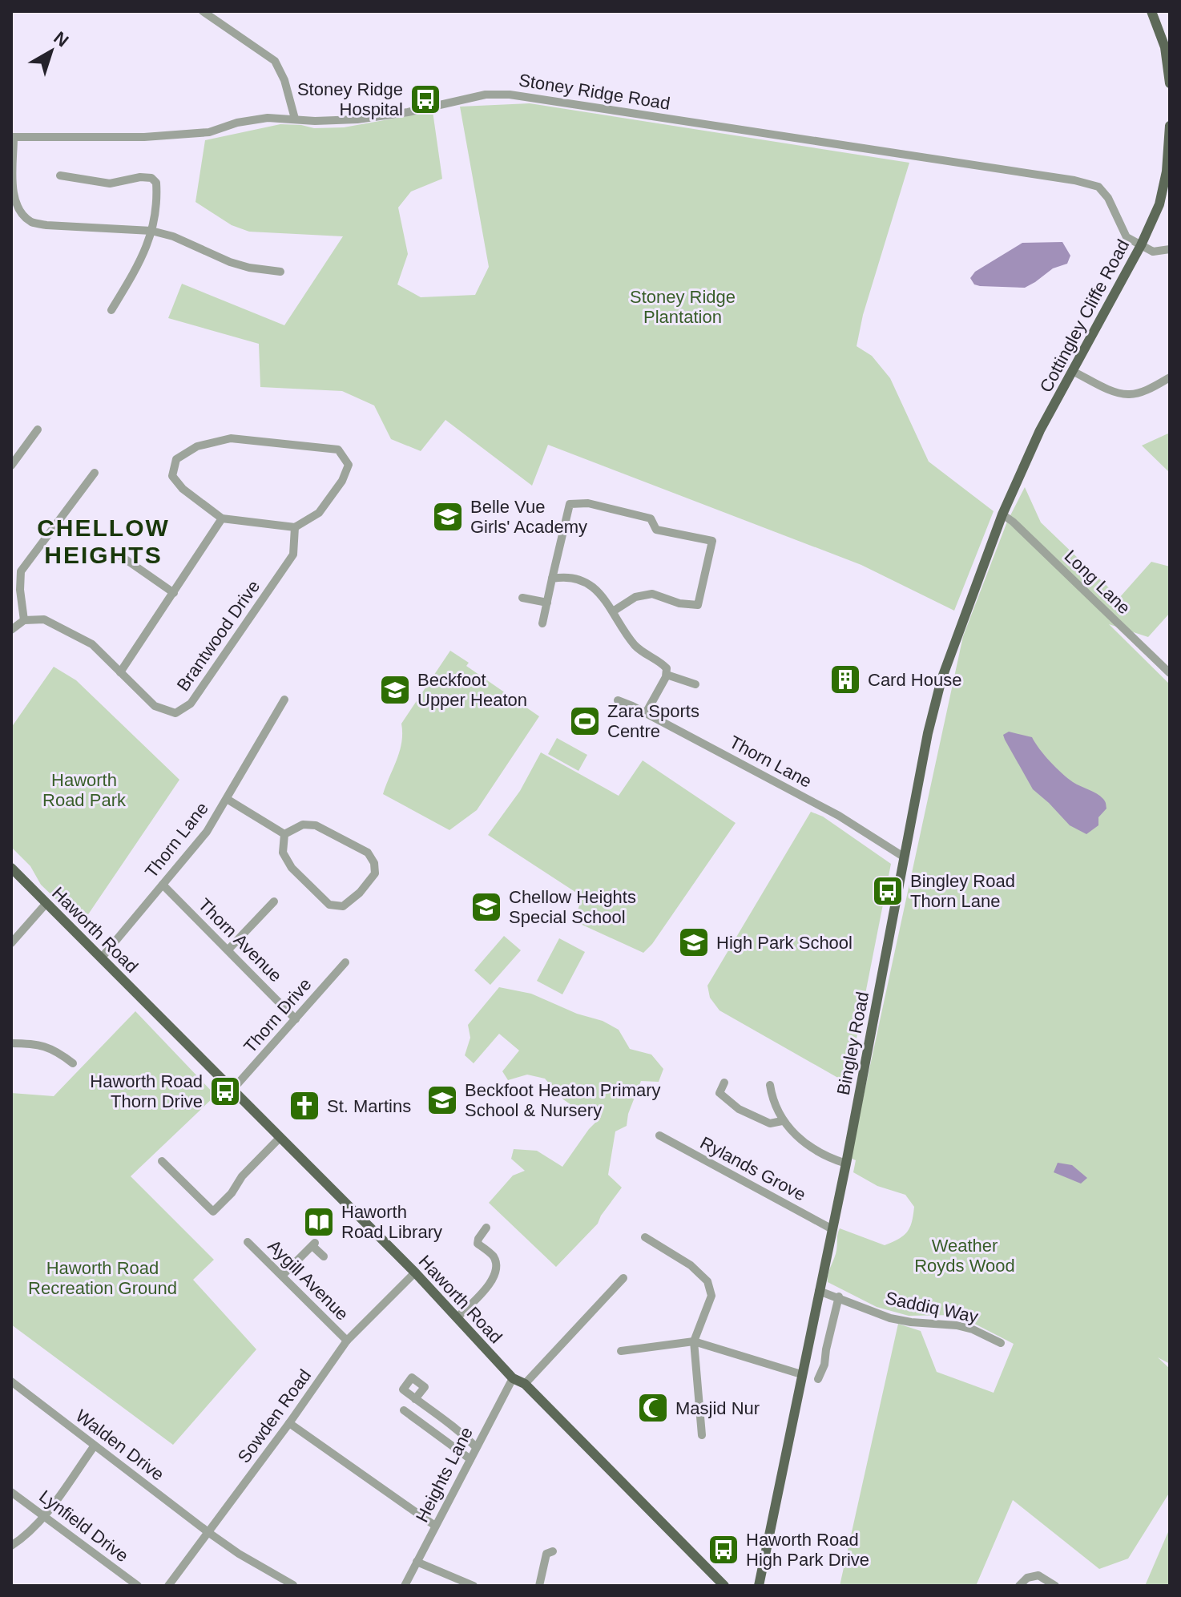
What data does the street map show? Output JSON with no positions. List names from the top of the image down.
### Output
{
  "streets": {
    "main road": ["Cottingley Cliffe Road", "Haworth Road", "Bingley Road"],
    "street": [
      "Stoney Ridge Road",
      "Long Lane",
      "Brantwood Drive",
      "Thorn Lane",
      "Thorn Avenue",
      "Thorn Drive",
      "Rylands Grove",
      "Aygill Avenue",
      "Saddiq Way",
      "Sowden Road",
      "Walden Drive",
      "Heights Lane",
      "Lynfield Drive"
    ]
  },
  "crossings": [
    ["Stoney Ridge Road", "Cottingley Cliffe Road"],
    ["Cottingley Cliffe Road", "Long Lane"],
    ["Cottingley Cliffe Road", "Bingley Road"],
    ["Long Lane", "Bingley Road"],
    ["Thorn Lane", "Haworth Road"],
    ["Thorn Lane", "Thorn Avenue"],
    ["Thorn Lane", "Bingley Road"],
    ["Haworth Road", "Thorn Drive"],
    ["Haworth Road", "Sowden Road"],
    ["Haworth Road", "Heights Lane"],
    ["Thorn Avenue", "Thorn Drive"],
    ["Bingley Road", "Rylands Grove"],
    ["Bingley Road", "Saddiq Way"],
    ["Aygill Avenue", "Sowden Road"],
    ["Sowden Road", "Walden Drive"]
  ],
  "districts": ["CHELLOW HEIGHTS"],
  "parks": [
    "Stoney Ridge Plantation",
    "Haworth Road Park",
    "Weather Royds Wood",
    "Haworth Road Recreation Ground"
  ],
  "places": {
    "bus stop": [
      "Stoney Ridge Hospital",
      "Bingley Road Thorn Lane",
      "Haworth Road Thorn Drive",
      "Haworth Road High Park Drive"
    ],
    "school or university": [
      "Belle Vue Girls' Academy",
      "Beckfoot Upper Heaton",
      "Chellow Heights Special School",
      "High Park School",
      "Beckfoot Heaton Primary School & Nursery"
    ],
    "building": ["Card House"],
    "sports": ["Zara Sports Centre"],
    "church": ["St. Martins"],
    "library": ["Haworth Road Library"],
    "mosque": ["Masjid Nur"]
  },
  "north": "top right"
}
